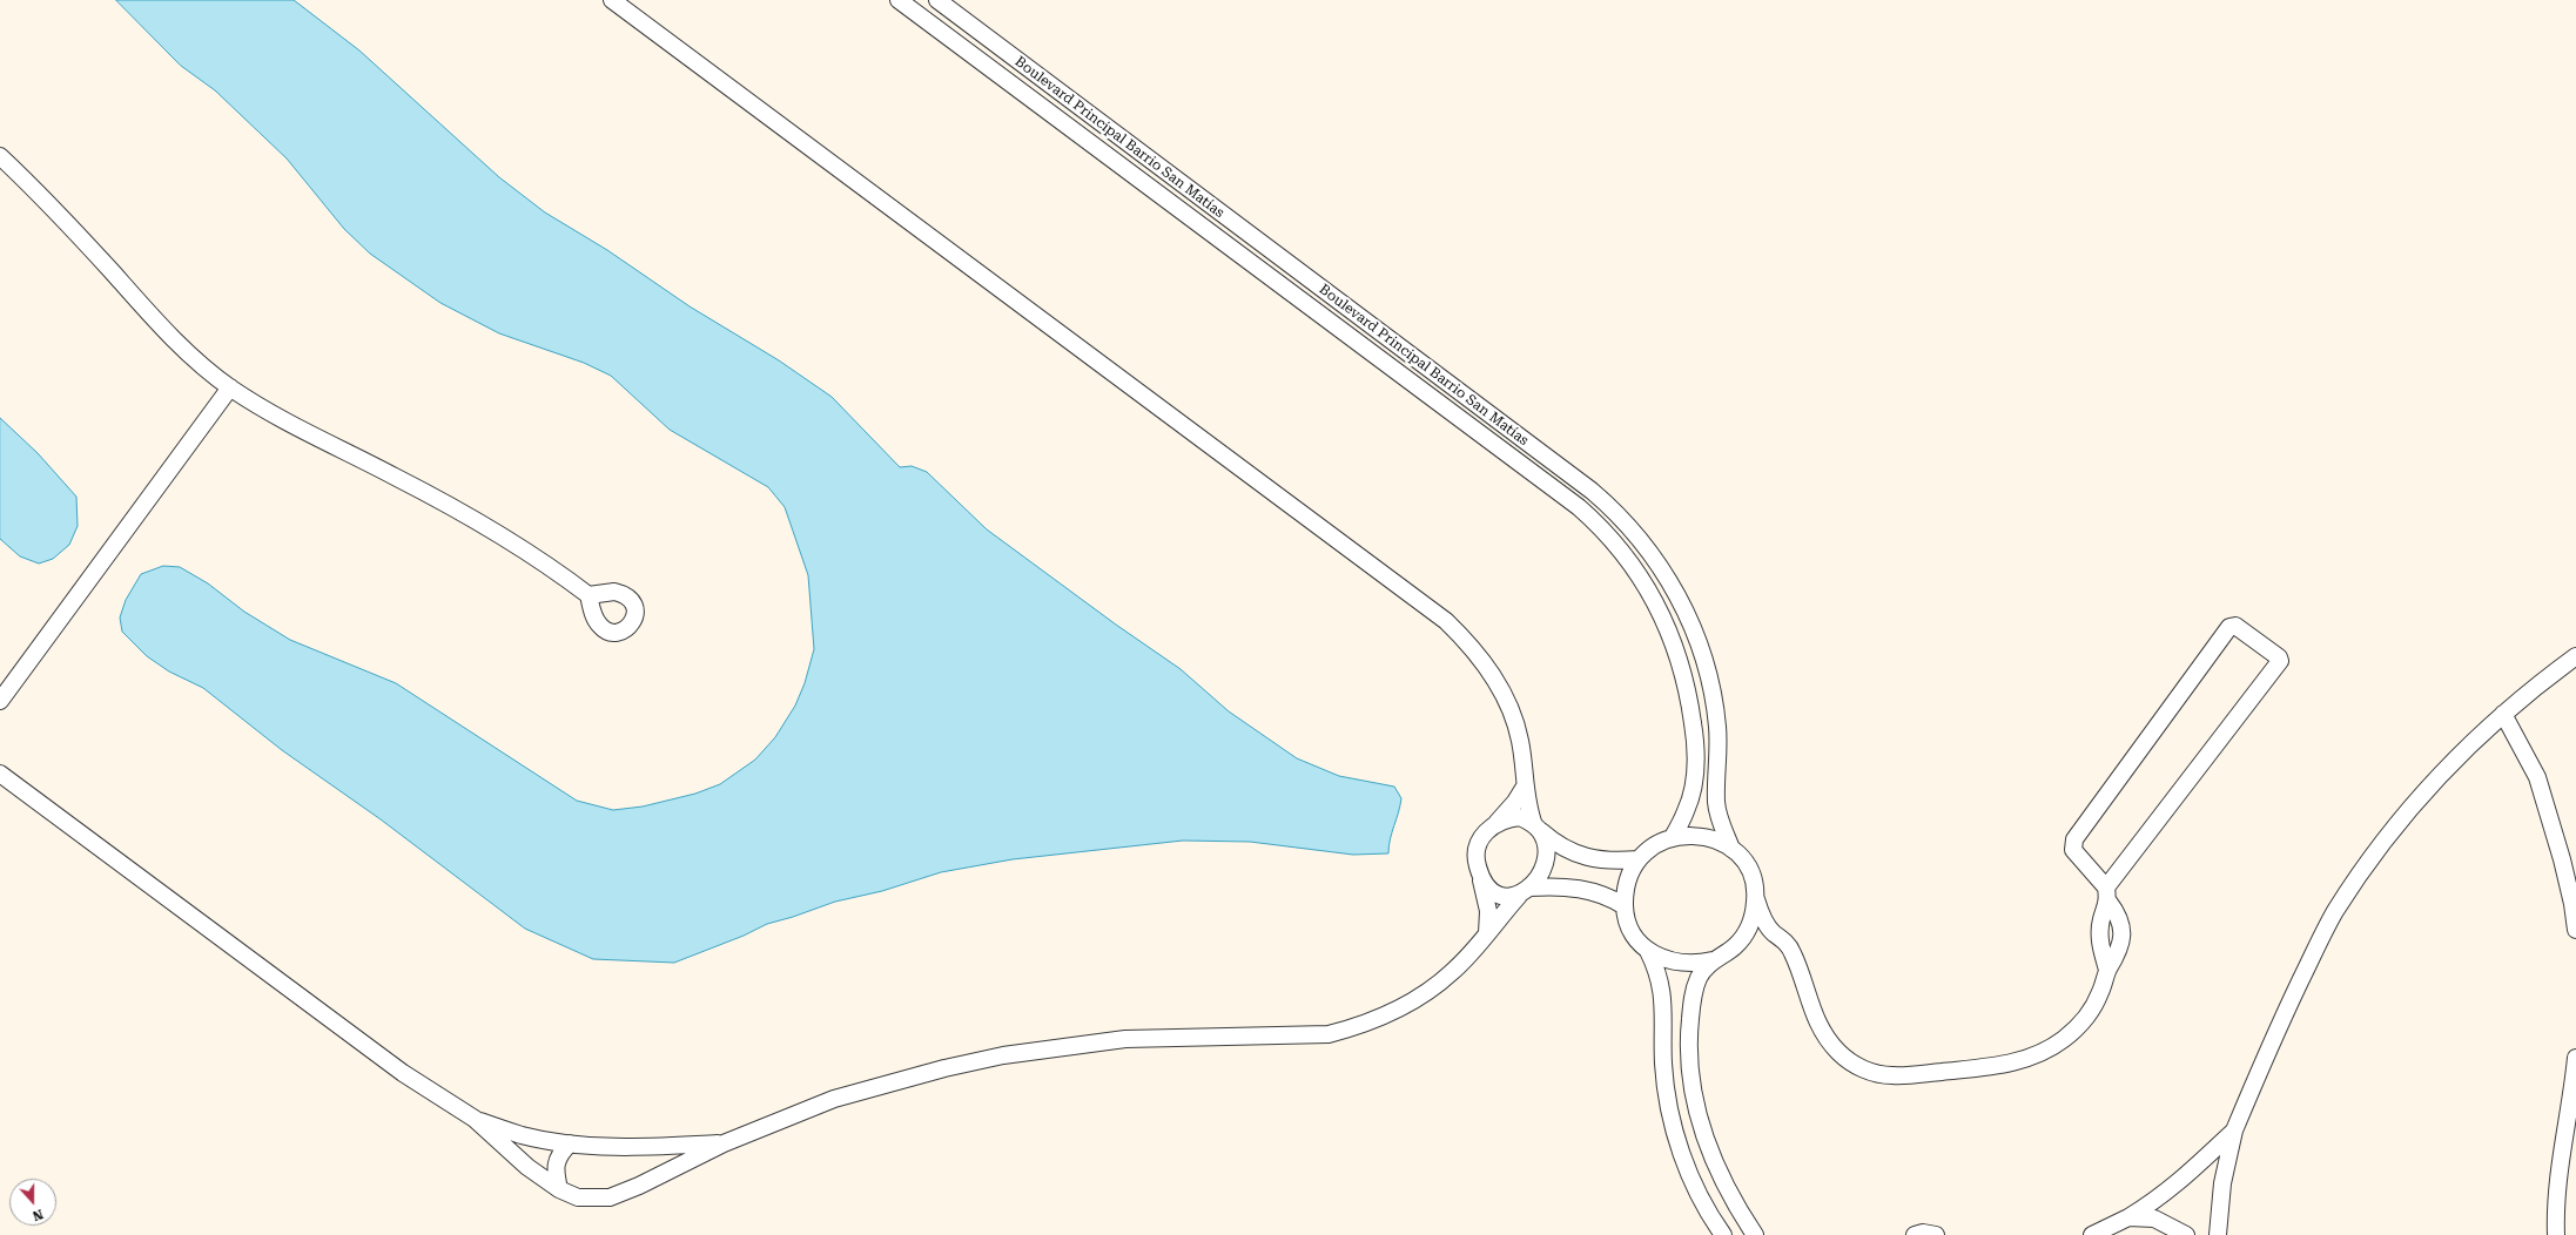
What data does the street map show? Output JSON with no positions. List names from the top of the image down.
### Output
{
  "streets": {
    "street": ["Boulevard Principal Barrio San Matías"]
  },
  "north": "bottom"
}
